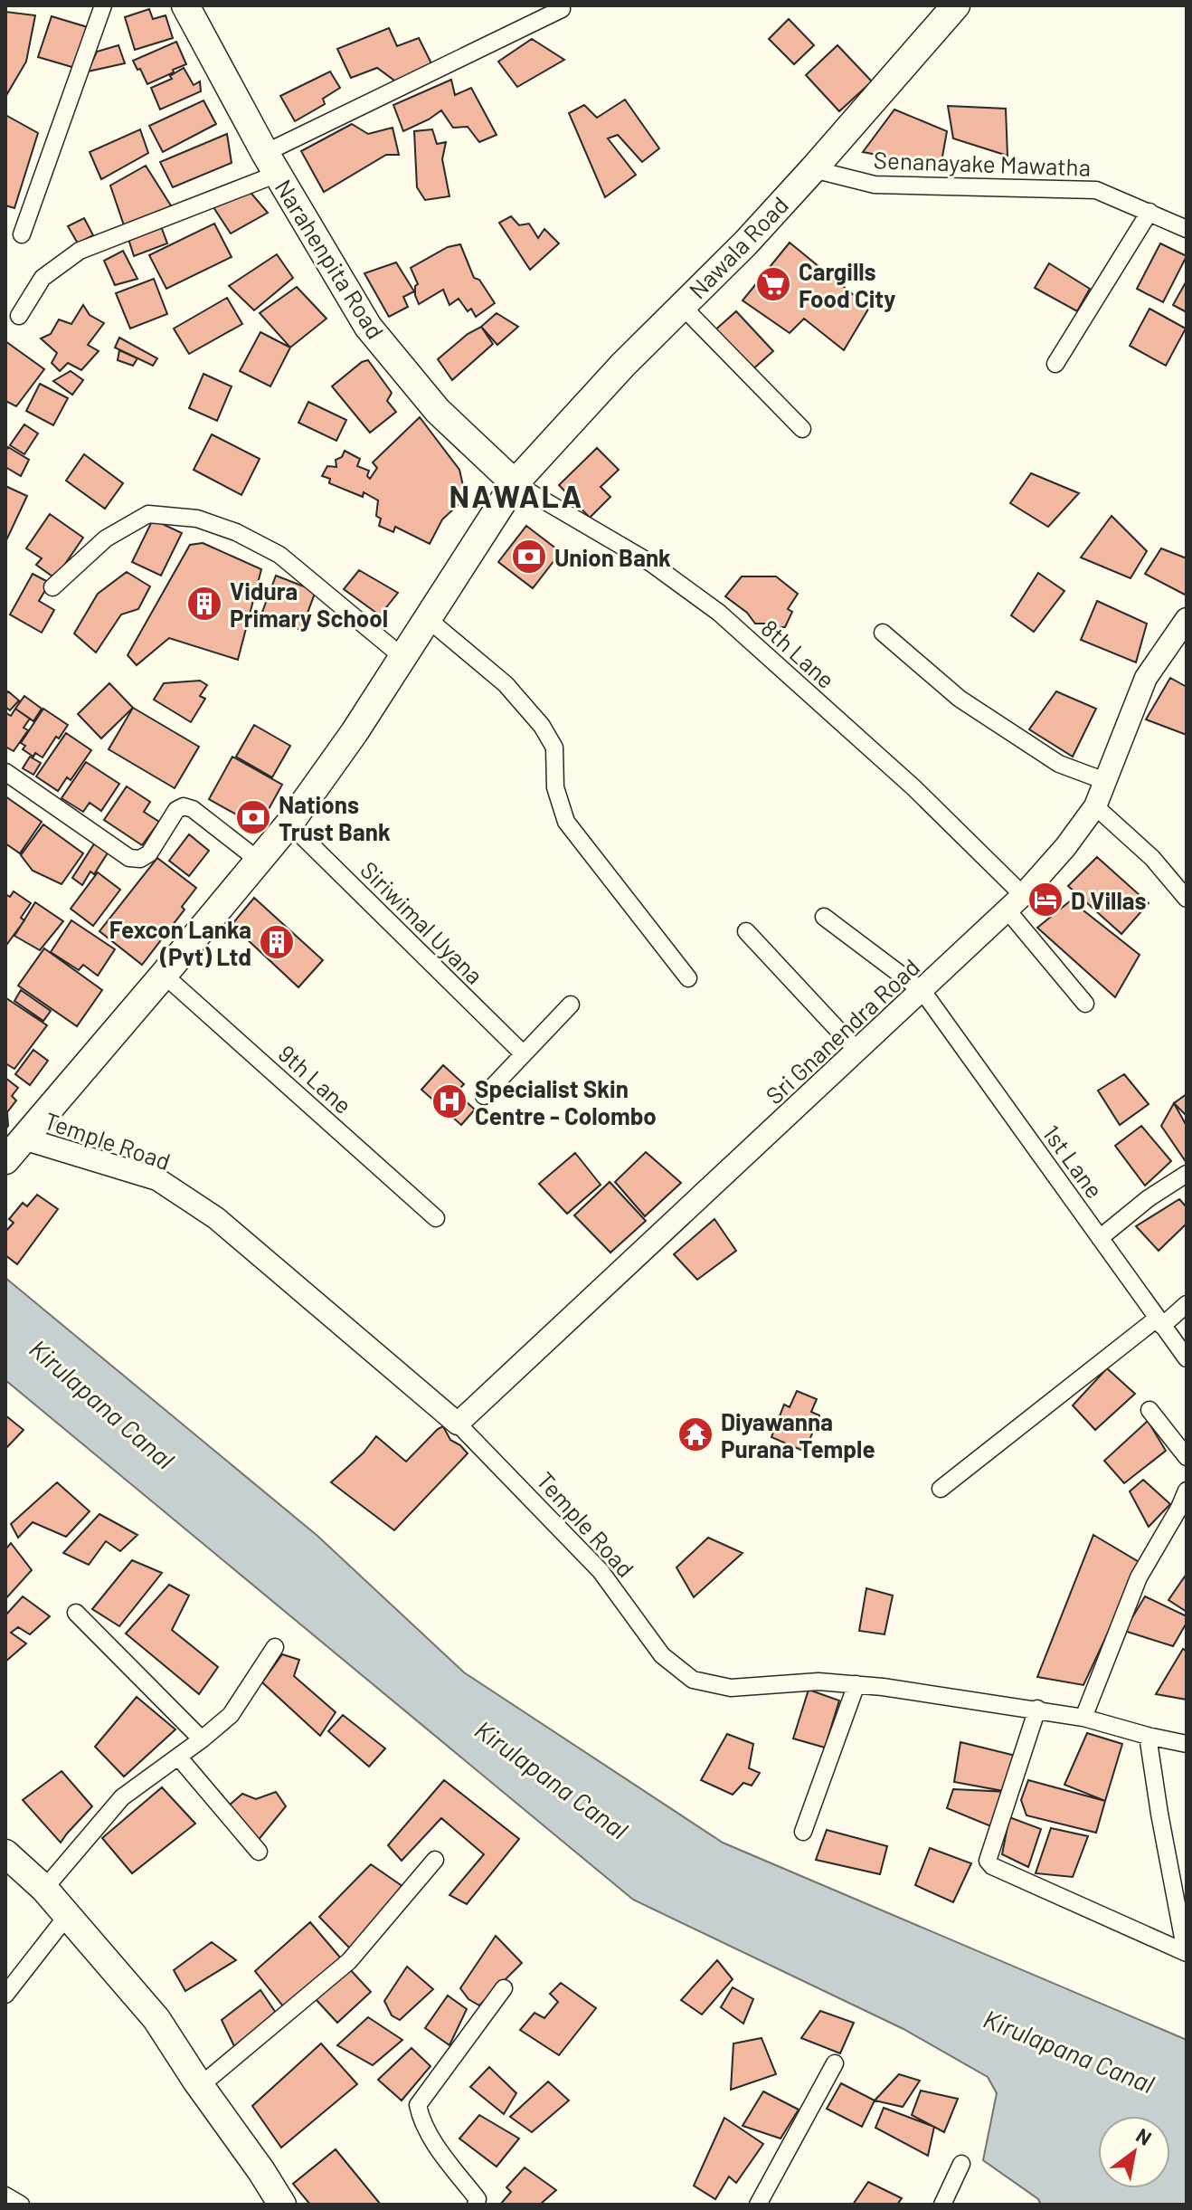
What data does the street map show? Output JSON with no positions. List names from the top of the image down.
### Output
{
  "streets": {
    "main road": ["Nawala Road", "Narahenpita Road"],
    "street": [
      "Senanayake Mawatha",
      "8th Lane",
      "Siriwimal Uyana",
      "Sri Gnanendra Road",
      "9th Lane",
      "Temple Road",
      "1st Lane"
    ]
  },
  "crossings": [
    ["Senanayake Mawatha", "Nawala Road"],
    ["Nawala Road", "Narahenpita Road"],
    ["Nawala Road", "8th Lane"],
    ["Nawala Road", "Siriwimal Uyana"],
    ["Nawala Road", "9th Lane"],
    ["Nawala Road", "Temple Road"],
    ["Narahenpita Road", "8th Lane"],
    ["8th Lane", "Sri Gnanendra Road"],
    ["Sri Gnanendra Road", "Temple Road"],
    ["Sri Gnanendra Road", "1st Lane"]
  ],
  "districts": ["NAWALA"],
  "water": ["Kirulapana Canal"],
  "places": {
    "supermarket": ["Cargills Food City"],
    "bank": ["Union Bank", "Nations Trust Bank"],
    "building": ["Vidura Primary School", "Fexcon Lanka (Pvt) Ltd"],
    "hotel": ["D Villas"],
    "hospital": ["Specialist Skin Centre - Colombo"],
    "temple": ["Diyawanna Purana Temple"]
  },
  "north": "top right"
}
